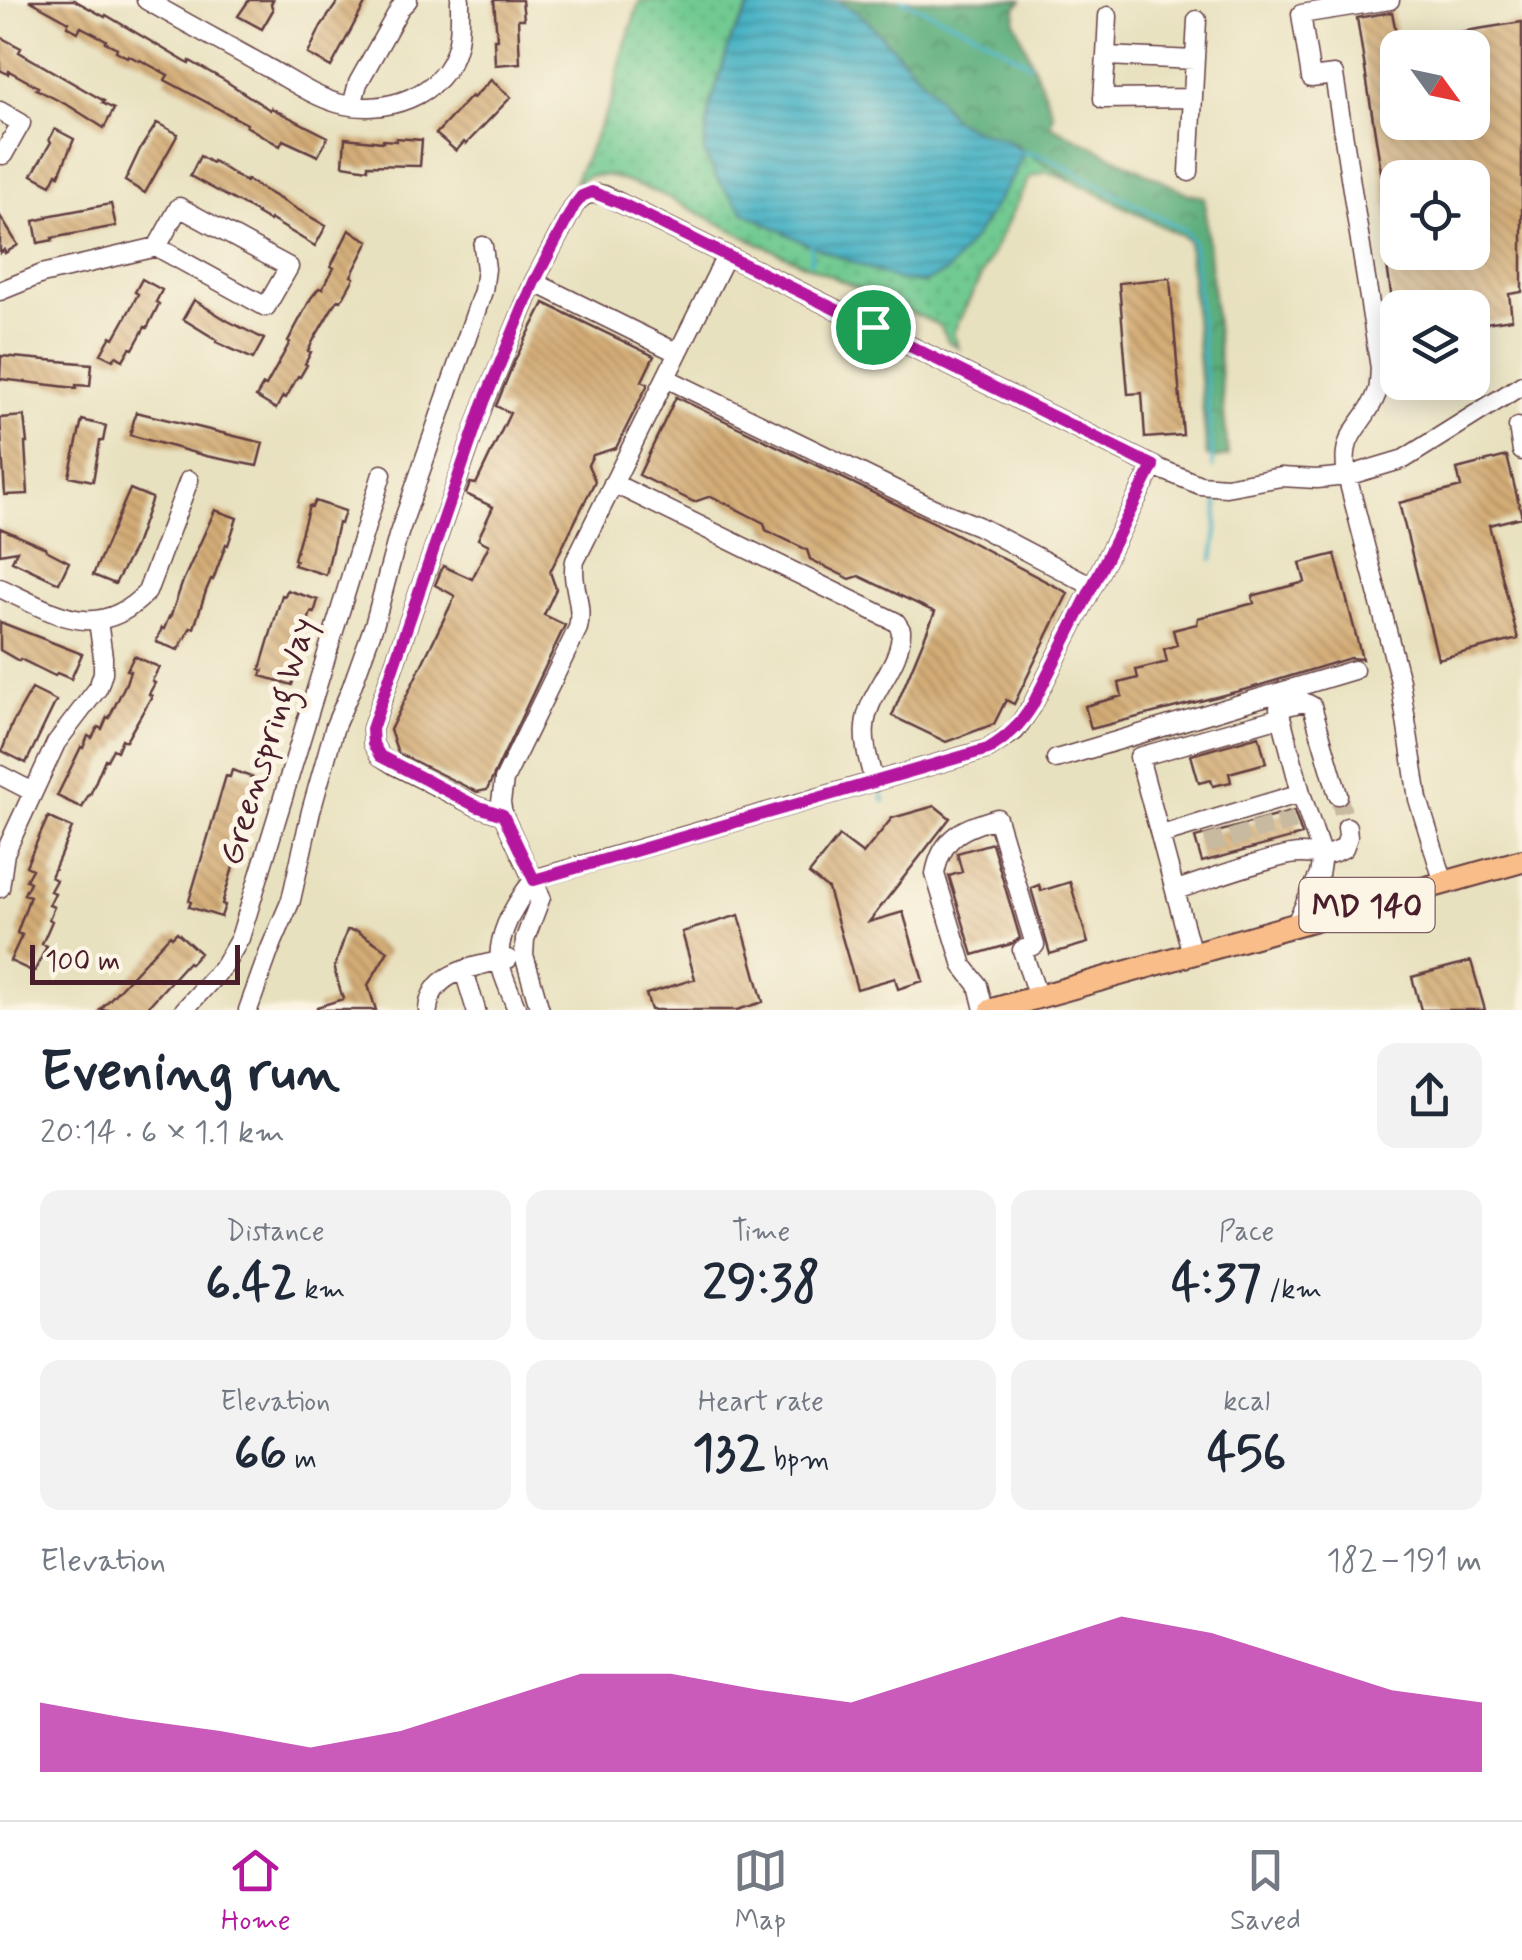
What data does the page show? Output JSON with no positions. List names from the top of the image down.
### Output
{
  "streets": {
    "main road": ["MD 140"],
    "street": ["Greenspring Way"]
  },
  "scale_bar": "100 m",
  "north": "bottom right",
  "page": {
    "scale": "100 m",
    "heading": ["Evening run", "20:14 · 6 × 1.1 km"],
    "stats": [
      ["Distance", "6.42 km"],
      ["Time", "29:38"],
      ["Pace", "4:37 /km"],
      ["Elevation", "66 m"],
      ["Heart rate", "132 bpm"],
      ["kcal", "456"]
    ],
    "chart": ["Elevation", "182–191 m"],
    "tabs": ["Home", "Map", "Saved"]
  }
}
